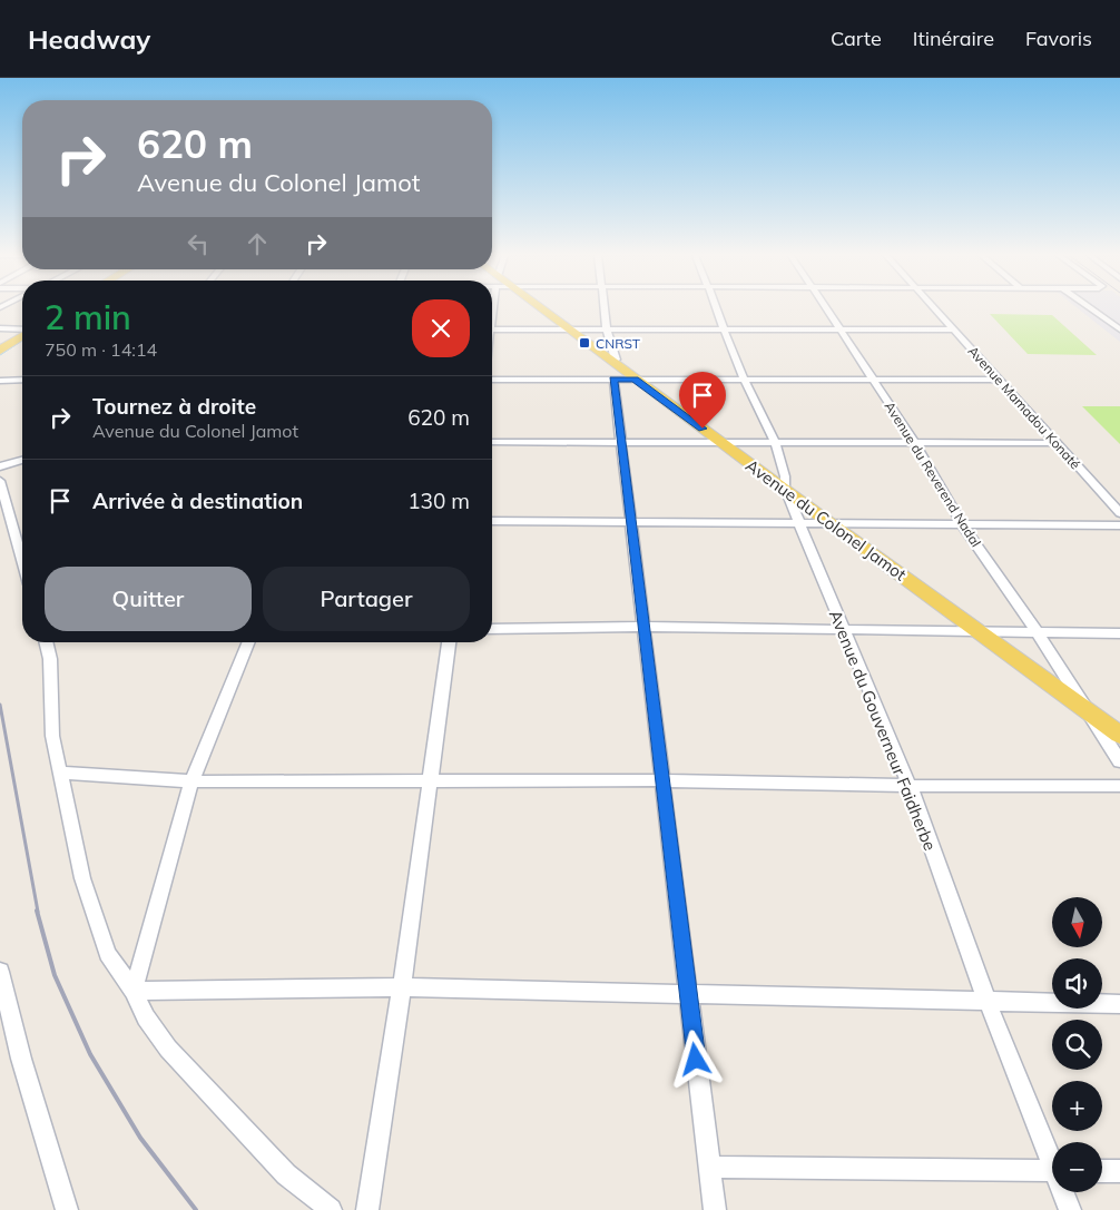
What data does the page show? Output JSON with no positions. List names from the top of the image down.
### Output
{
  "streets": {
    "main road": ["Avenue du Colonel Jamot"],
    "street": ["Avenue Mamadou Konaté", "Avenue du Reverend Nadal", "Avenue du Gouverneur Faidherbe"]
  },
  "crossings": [
    ["Avenue du Reverend Nadal", "Avenue du Colonel Jamot"],
    ["Avenue du Colonel Jamot", "Avenue du Gouverneur Faidherbe"]
  ],
  "places": {
    "transit": ["CNRST"]
  },
  "north": "bottom",
  "page": {
    "header": "Headway",
    "nav": ["Carte", "Itinéraire", "Favoris"],
    "turn": ["620 m", "Avenue du Colonel Jamot"],
    "heading": ["2 min", "750 m · 14:14"],
    "list": [
      {
        "name": "Tournez à droite",
        "note": "Avenue du Colonel Jamot",
        "value": "620 m"
      },
      {
        "name": "Arrivée à destination",
        "value": "130 m"
      }
    ],
    "buttons": ["Quitter", "Partager"],
    "map_buttons": ["+", "−"]
  }
}
